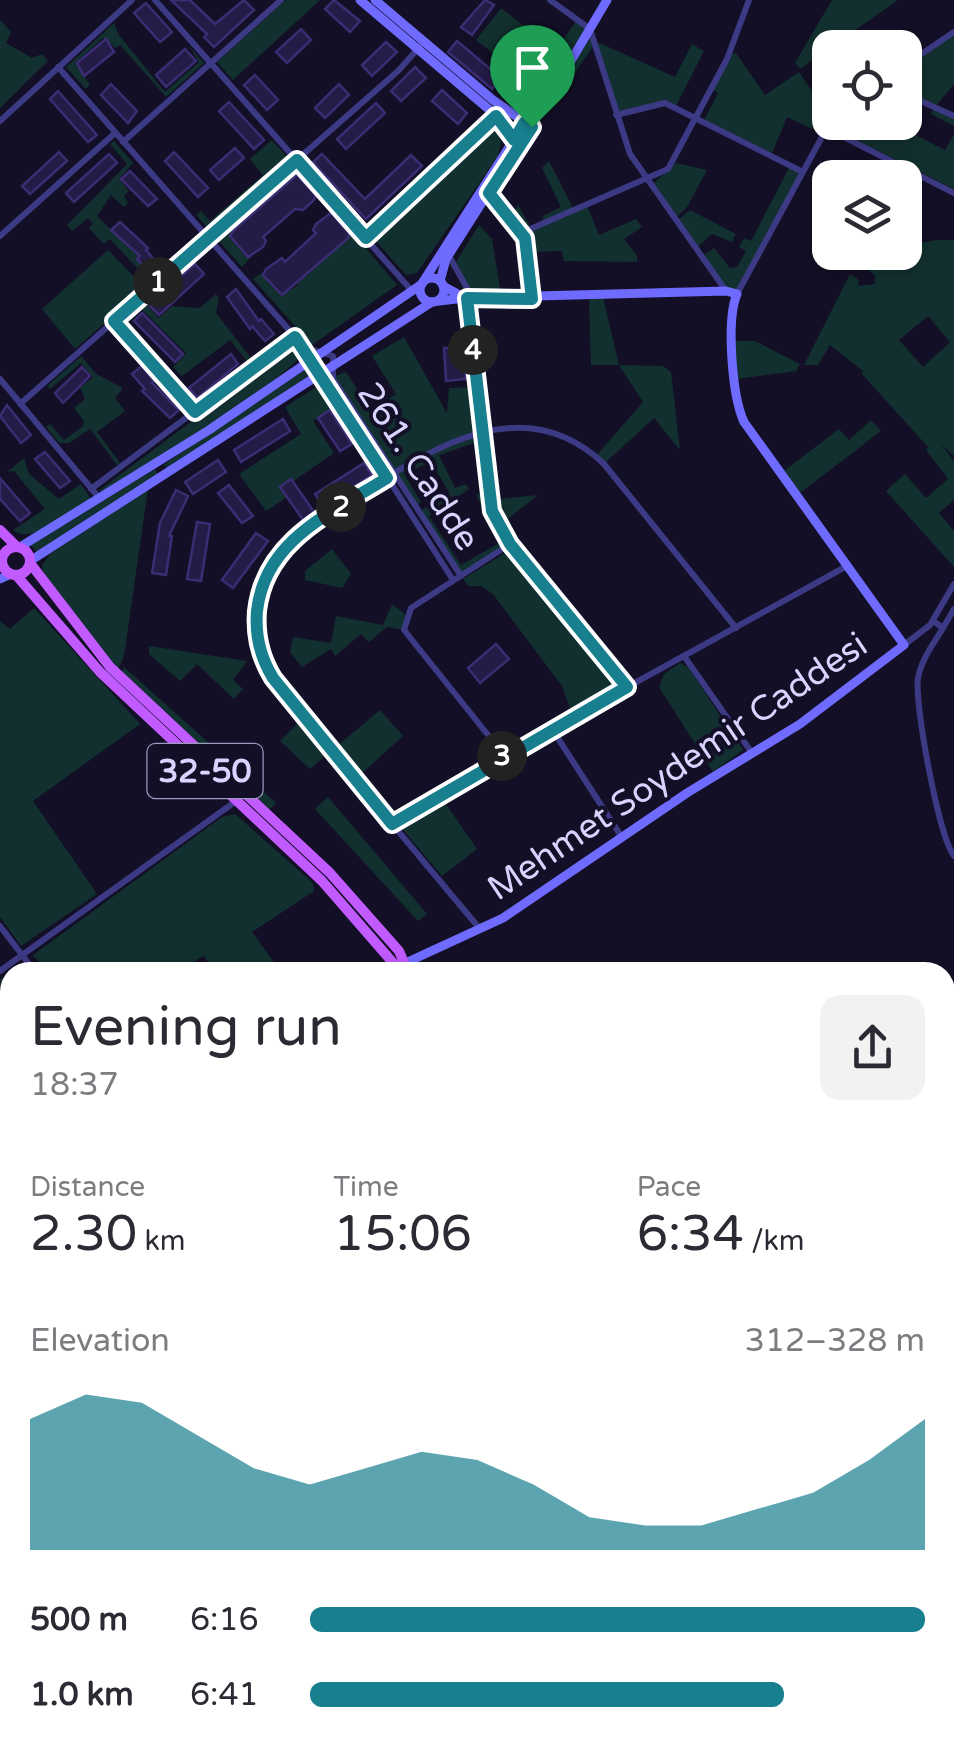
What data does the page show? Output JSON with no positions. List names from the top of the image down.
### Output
{
  "streets": {
    "main road": ["Mehmet Soydemir Caddesi", "32-50"],
    "street": ["261. Cadde"]
  },
  "page": {
    "pins": [
      "1",
      "4",
      "2",
      "3"
    ],
    "heading": ["Evening run", "18:37"],
    "stats": [
      ["Distance", "2.30 km"],
      ["Time", "15:06"],
      ["Pace", "6:34 /km"]
    ],
    "chart": ["Elevation", "312–328 m"],
    "list": [
      {
        "name": "500 m",
        "note": "6:16"
      },
      {
        "name": "1.0 km",
        "note": "6:41"
      }
    ]
  }
}
